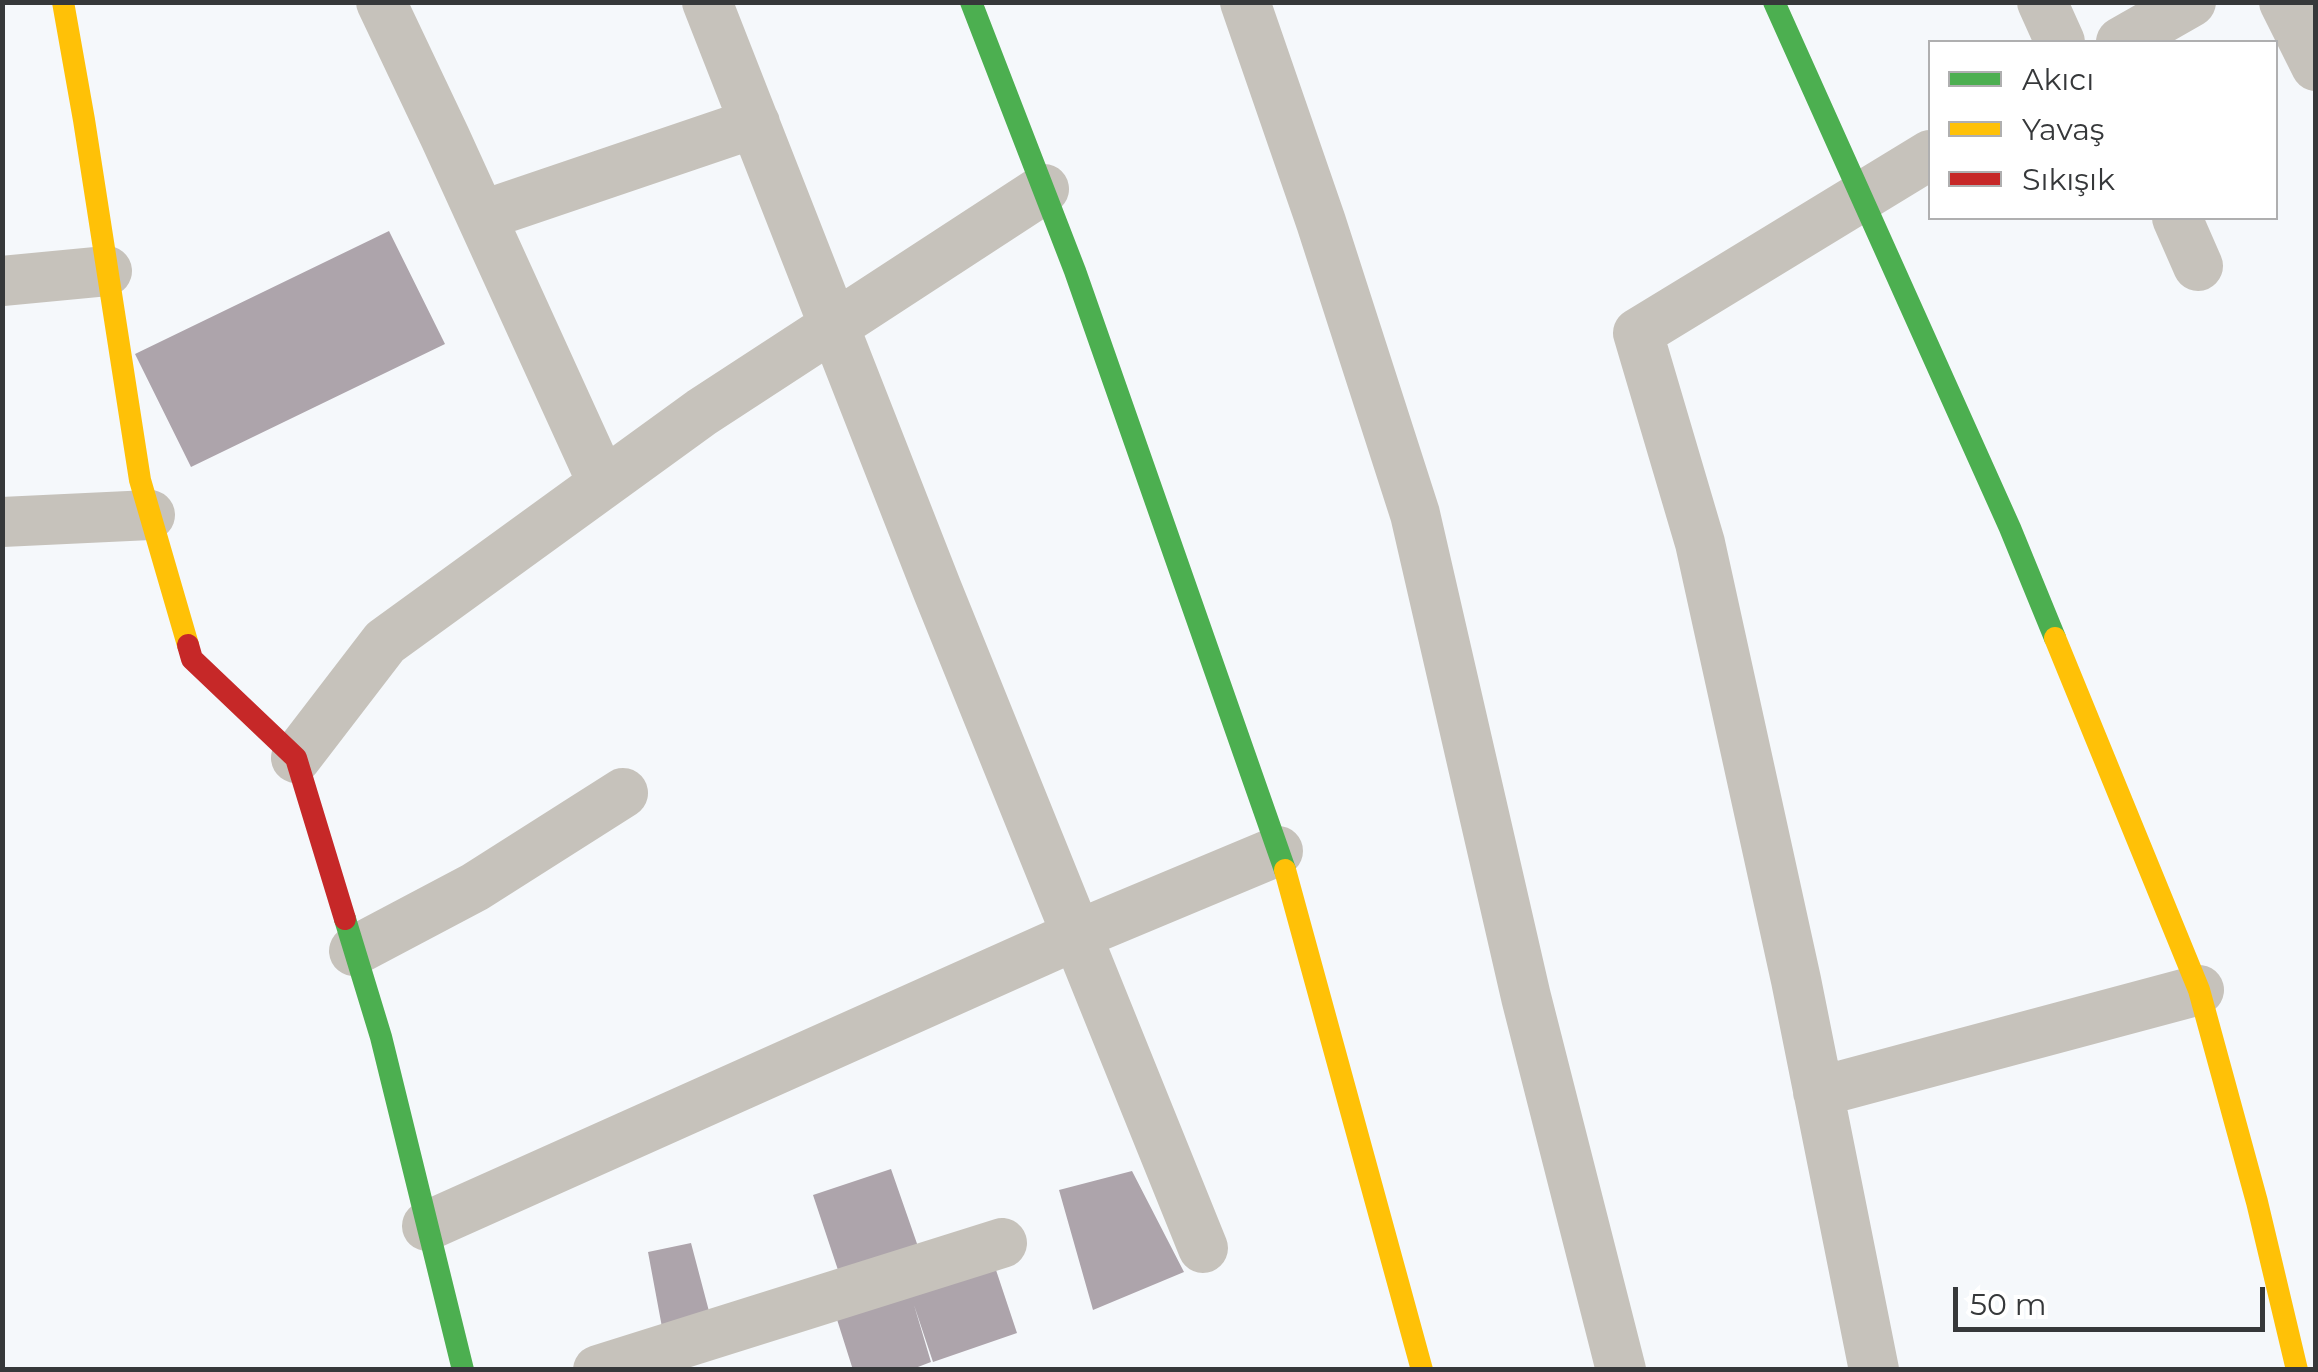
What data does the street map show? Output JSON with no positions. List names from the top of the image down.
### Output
{
  "legend": ["Akıcı", "Yavaş", "Sıkışık"],
  "scale_bar": "50 m"
}
